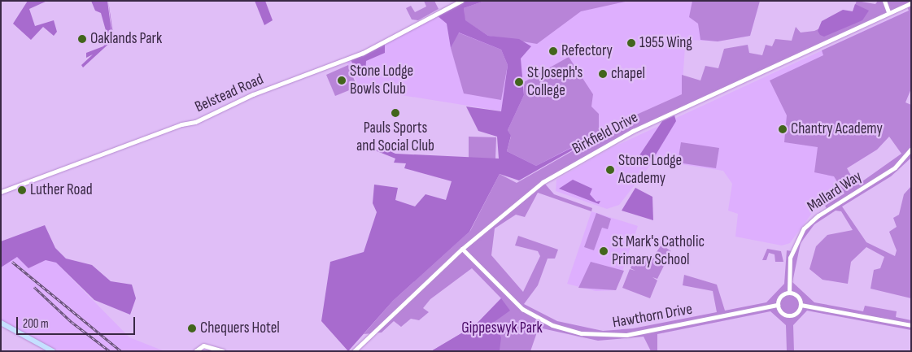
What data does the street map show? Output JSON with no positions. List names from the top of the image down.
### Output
{
  "streets": {
    "street": [
      "Belstead Road",
      "Birkfield Drive",
      "Mallard Way",
      "Hawthorn Drive"
    ]
  },
  "crossings": [
    ["Birkfield Drive", "Hawthorn Drive"],
    ["Mallard Way", "Hawthorn Drive"]
  ],
  "parks": ["Gippeswyk Park"],
  "places": [
    "Oaklands Park",
    "1955 Wing",
    "Refectory",
    "chapel",
    "Stone Lodge Bowls Club",
    "St Joseph's College",
    "Pauls Sports and Social Club",
    "Chantry Academy",
    "Stone Lodge Academy",
    "Luther Road",
    "St Mark's Catholic Primary School",
    "Chequers Hotel"
  ],
  "scale_bar": "200 m"
}
